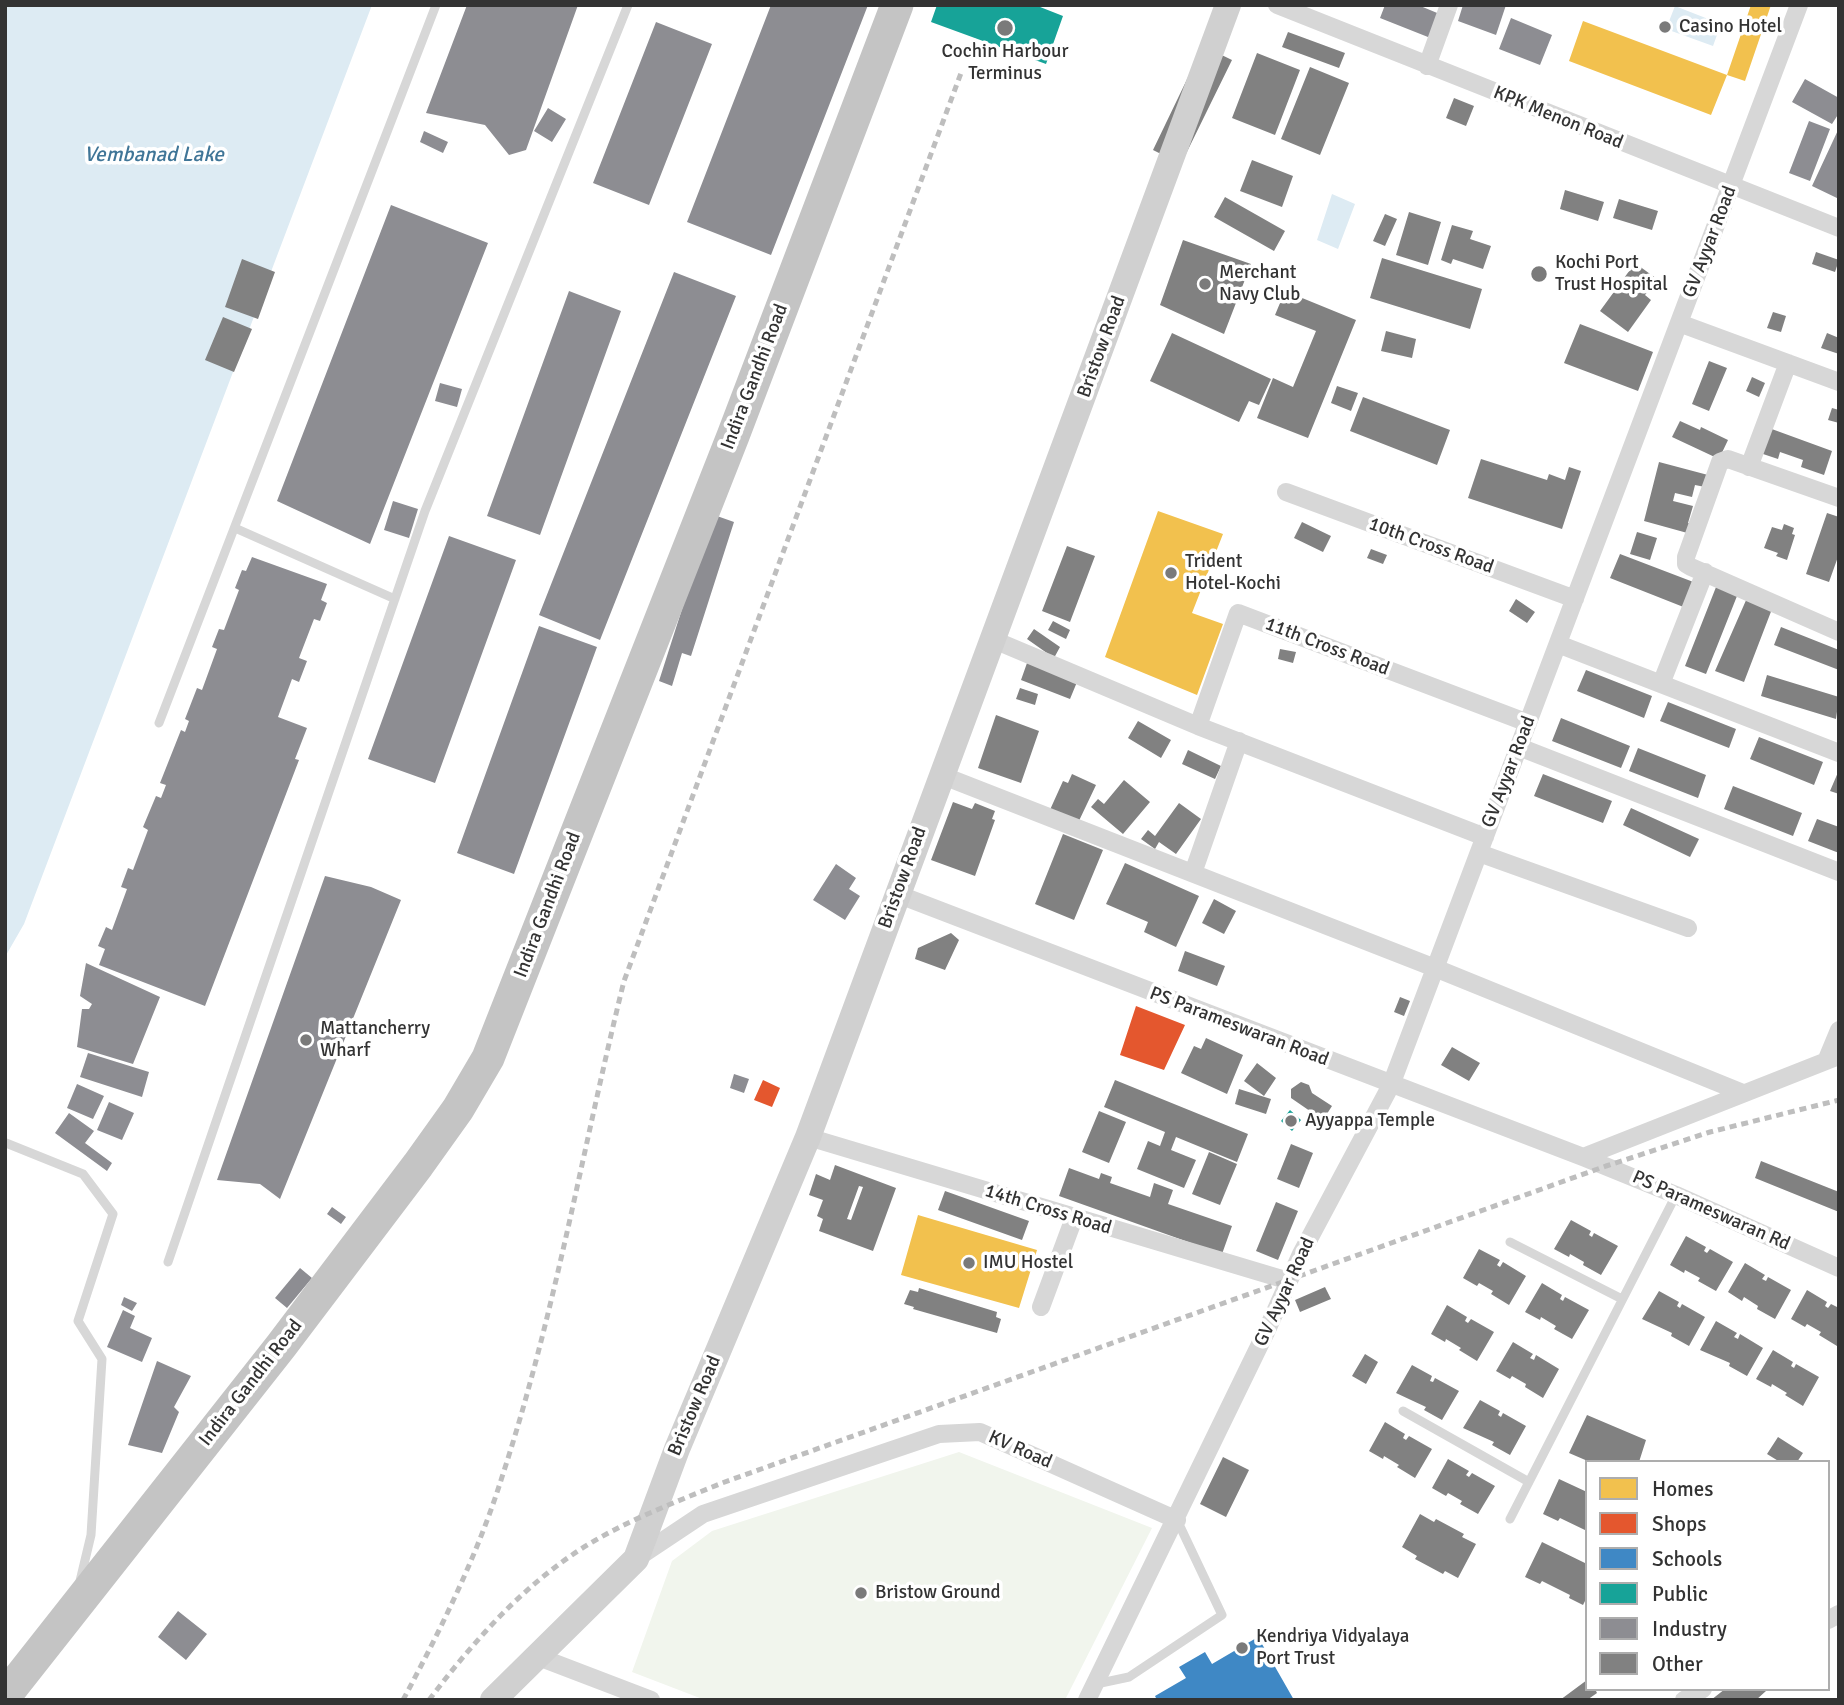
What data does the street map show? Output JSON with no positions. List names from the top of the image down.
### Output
{
  "streets": {
    "highway": ["Indira Gandhi Road"],
    "street": [
      "KPK Menon Road",
      "GV Ayyar Road",
      "Bristow Road",
      "10th Cross Road",
      "11th Cross Road",
      "PS Parameswaran Road",
      "14th Cross Road",
      "PS Parameswaran Rd",
      "KV Road"
    ]
  },
  "crossings": [
    ["KPK Menon Road", "GV Ayyar Road"],
    ["GV Ayyar Road", "10th Cross Road"],
    ["GV Ayyar Road", "11th Cross Road"],
    ["GV Ayyar Road", "PS Parameswaran Road"],
    ["GV Ayyar Road", "14th Cross Road"],
    ["GV Ayyar Road", "KV Road"],
    ["Bristow Road", "PS Parameswaran Road"],
    ["Bristow Road", "14th Cross Road"],
    ["Bristow Road", "KV Road"],
    ["PS Parameswaran Road", "PS Parameswaran Rd"]
  ],
  "water": ["Vembanad Lake"],
  "places": [
    "Casino Hotel",
    "Cochin Harbour Terminus",
    "Kochi Port Trust Hospital",
    "Merchant Navy Club",
    "Trident Hotel-Kochi",
    "Mattancherry Wharf",
    "Ayyappa Temple",
    "IMU Hostel",
    "Bristow Ground",
    "Kendriya Vidyalaya Port Trust"
  ],
  "legend": [
    "Homes",
    "Shops",
    "Schools",
    "Public",
    "Industry",
    "Other"
  ]
}
